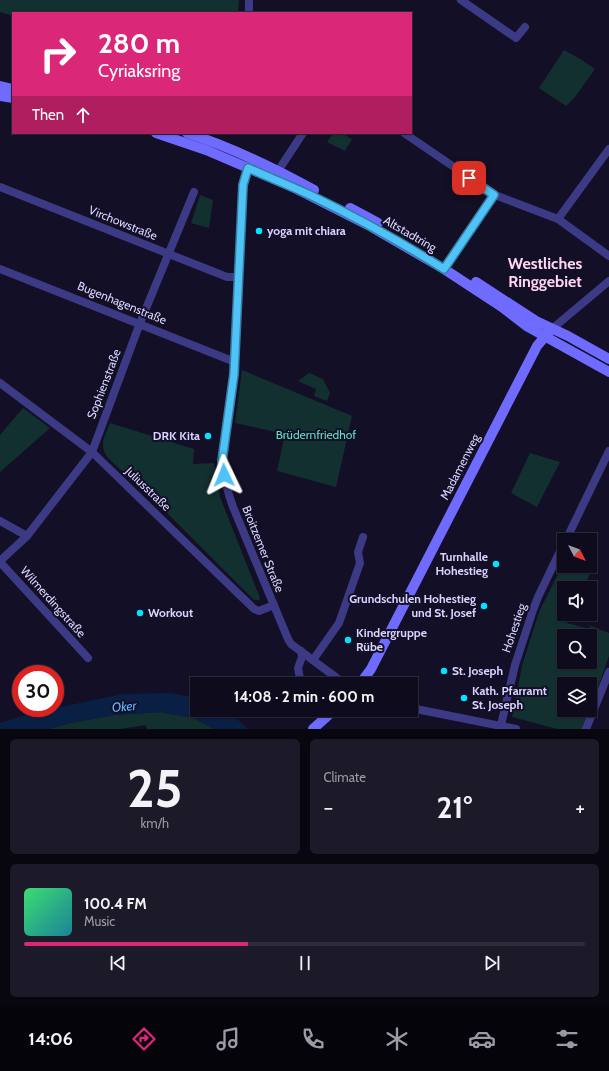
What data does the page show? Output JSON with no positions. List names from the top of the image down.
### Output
{
  "streets": {
    "main road": ["Altstadtring", "Madamenweg"],
    "street": [
      "Virchowstraße",
      "Bugenhagenstraße",
      "Sophienstraße",
      "Juliusstraße",
      "Broitzemer Straße",
      "Wilmerdingstraße",
      "Hohestieg"
    ]
  },
  "crossings": [
    ["Virchowstraße", "Sophienstraße"],
    ["Virchowstraße", "Broitzemer Straße"],
    ["Altstadtring", "Madamenweg"],
    ["Altstadtring", "Broitzemer Straße"],
    ["Bugenhagenstraße", "Sophienstraße"],
    ["Bugenhagenstraße", "Broitzemer Straße"],
    ["Sophienstraße", "Juliusstraße"],
    ["Sophienstraße", "Wilmerdingstraße"],
    ["Juliusstraße", "Broitzemer Straße"]
  ],
  "districts": ["Westliches Ringgebiet"],
  "water": ["Oker"],
  "parks": ["Brüdernfriedhof"],
  "places": [
    "yoga mit chiara",
    "DRK Kita",
    "Turnhalle Hohestieg",
    "Grundschulen Hohestieg und St. Josef",
    "Workout",
    "Kindergruppe Rübe",
    "St. Joseph",
    "Kath. Pfarramt St. Joseph"
  ],
  "north": "bottom right",
  "page": {
    "turn": ["280 m", "Cyriaksring"],
    "then": "Then",
    "limit": "30",
    "trip": "14:08 · 2 min · 600 m",
    "tile": [
      ["25", "km/h"],
      "Climate"
    ],
    "heat": ["−", "21°", "+"],
    "song": ["100.4 FM", "Music"],
    "tabs": "14:06"
  }
}
